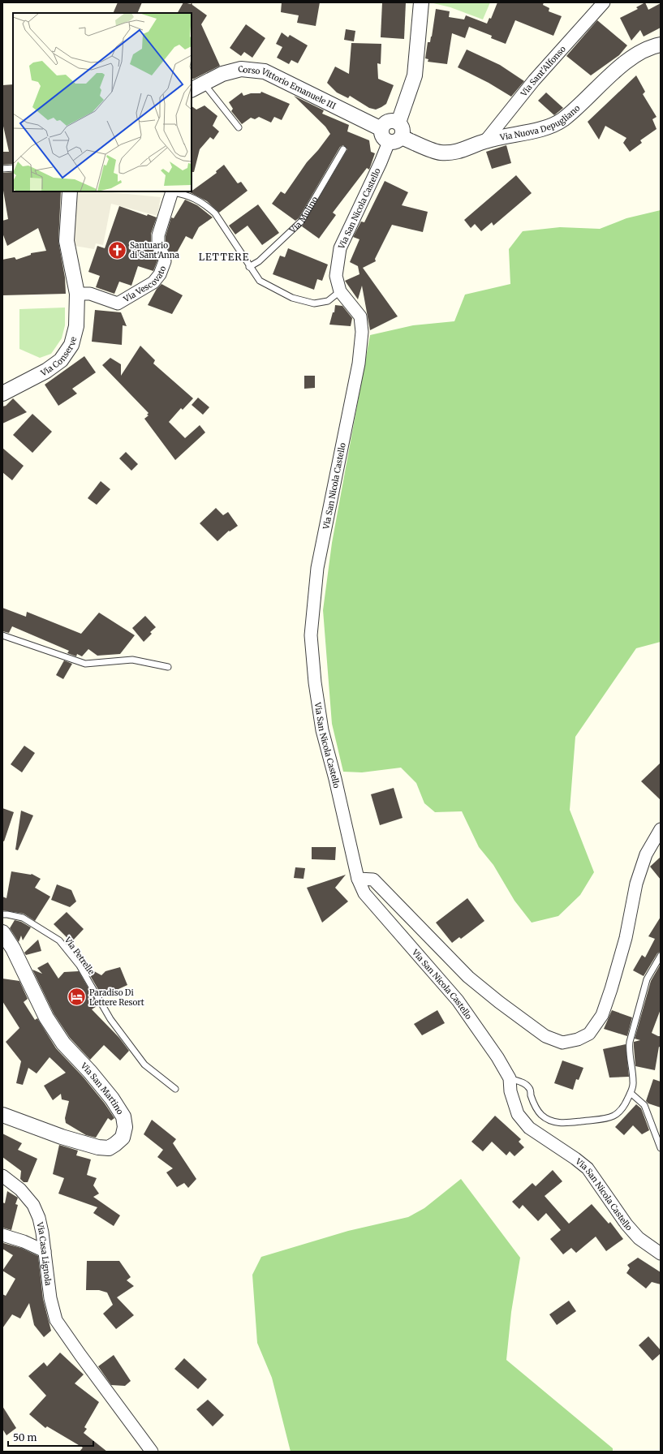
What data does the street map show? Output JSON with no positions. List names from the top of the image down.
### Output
{
  "streets": {
    "street": [
      "Via Sant'Alfonso",
      "Corso Vittorio Emanuele III",
      "Via Nuova Depugliano",
      "Via San Nicola Castello",
      "Via Vescovato",
      "Via Conserve",
      "Via San Martino",
      "Via Casa Lignola"
    ],
    "lane": ["Via Mulino", "Via Petrelle"]
  },
  "crossings": [
    ["Via Sant'Alfonso", "Via Nuova Depugliano"],
    ["Corso Vittorio Emanuele III", "Via Nuova Depugliano"],
    ["Corso Vittorio Emanuele III", "Via San Nicola Castello"],
    ["Via Nuova Depugliano", "Via San Nicola Castello"],
    ["Via Vescovato", "Via Conserve"]
  ],
  "districts": ["LETTERE"],
  "places": {
    "church": ["Santuario di Sant'Anna"],
    "hotel": ["Paradiso Di Lettere Resort"]
  },
  "scale_bar": "50 m"
}
